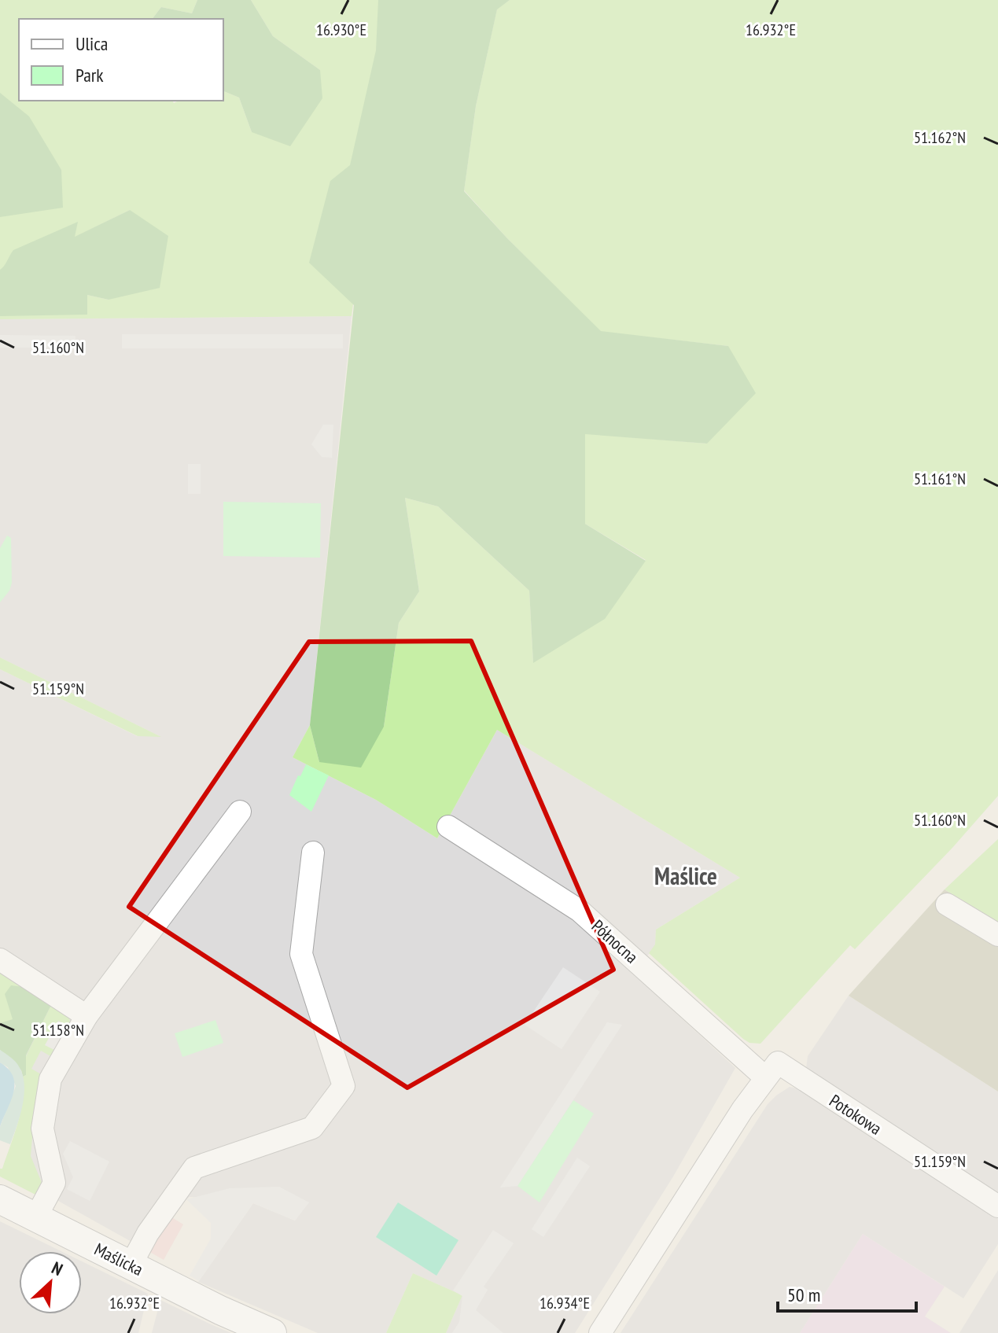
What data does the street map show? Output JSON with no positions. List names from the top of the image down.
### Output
{
  "streets": {
    "street": ["Północna", "Potokowa", "Maślicka"]
  },
  "crossings": [
    ["Północna", "Potokowa"]
  ],
  "districts": ["Maślice"],
  "legend": ["Ulica", "Park"],
  "scale_bar": "50 m",
  "north": "top right",
  "coordinates": [
    "16.930°E",
    "16.932°E",
    "51.162°N",
    "51.160°N",
    "51.161°N",
    "51.159°N",
    "51.158°N",
    "16.934°E"
  ]
}
